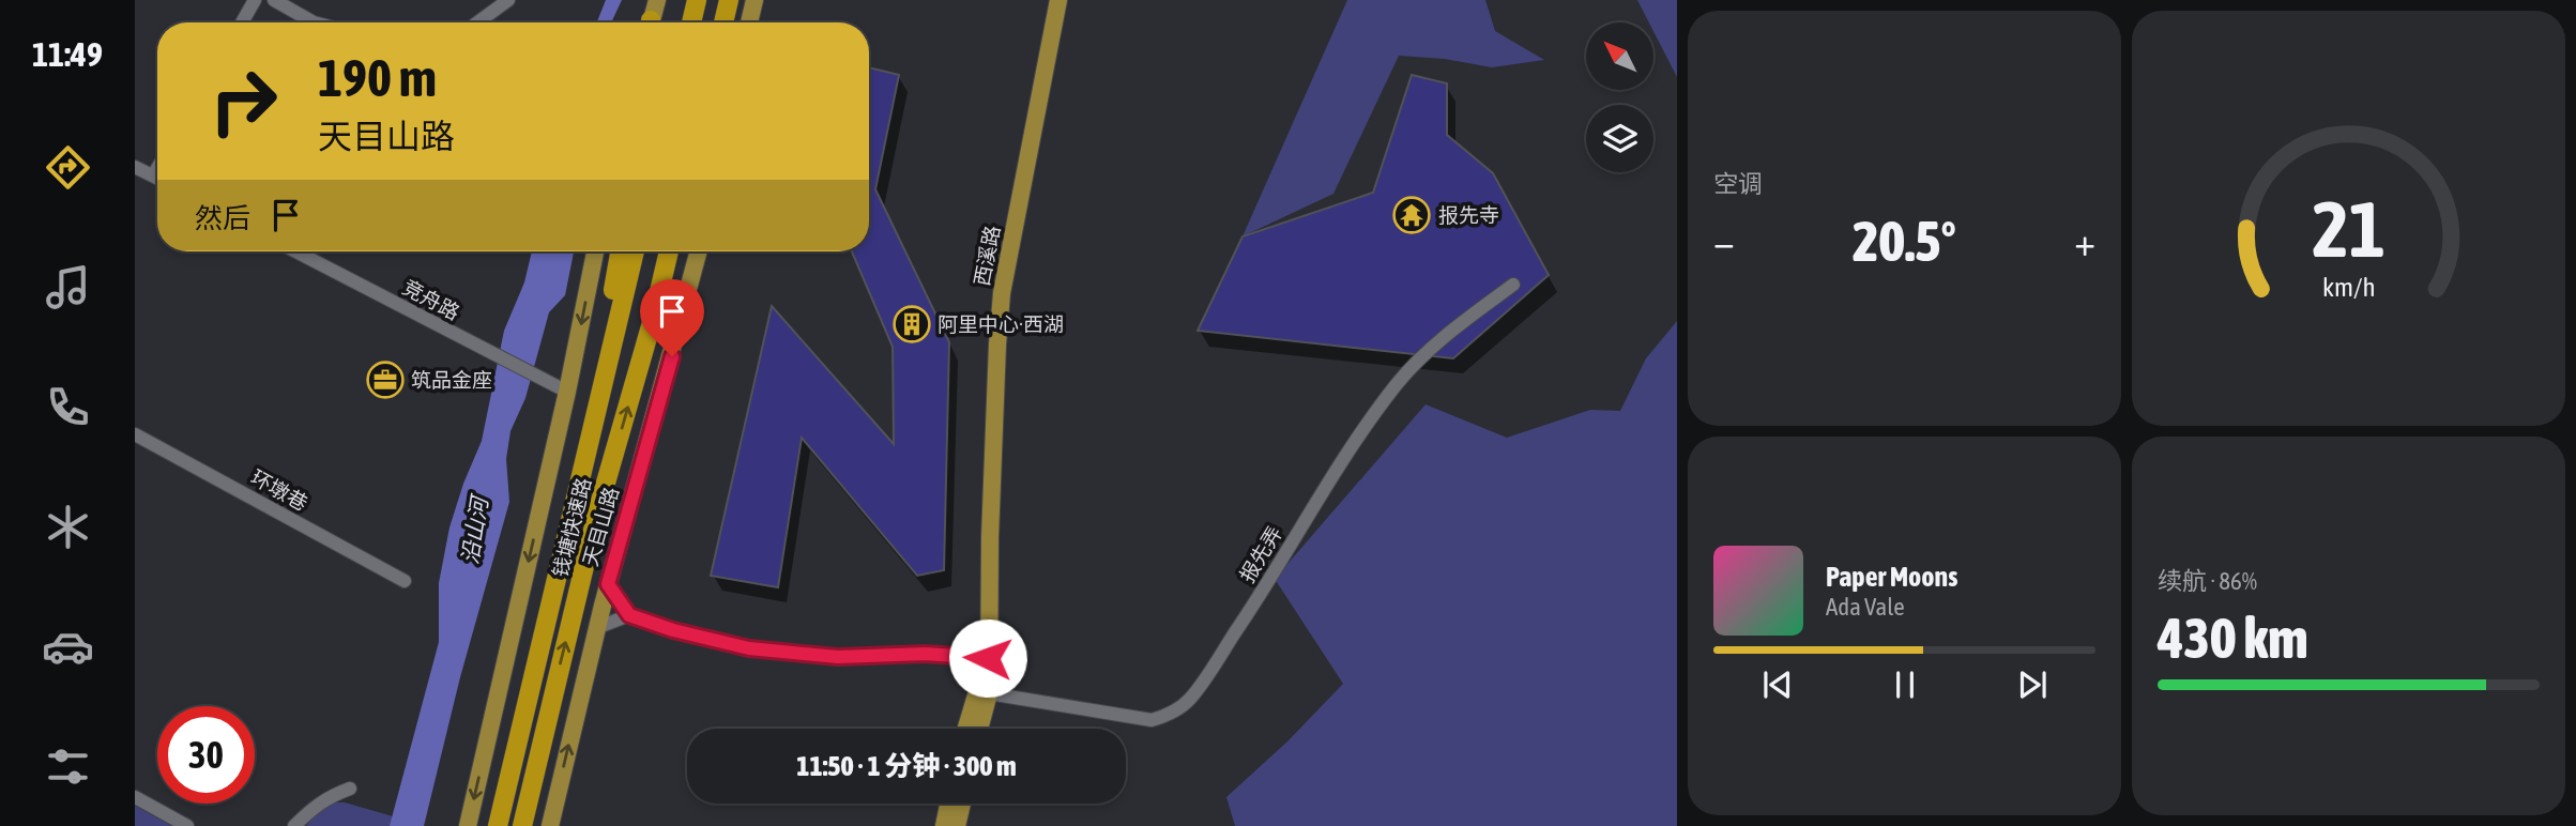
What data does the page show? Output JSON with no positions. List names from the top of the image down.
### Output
{
  "streets": {
    "highway": ["钱塘快速路"],
    "main road": ["西溪路", "天目山路"],
    "street": ["竞舟路", "环墩巷", "报先弄"]
  },
  "crossings": [
    ["西溪路", "报先弄"]
  ],
  "water": ["沿山河"],
  "places": {
    "temple": ["报先寺"],
    "building": ["阿里中心·西湖"],
    "office": ["筑品金座"]
  },
  "north": "top left",
  "page": {
    "tabs": "11:49",
    "tile": [
      "空调",
      ["续航 · 86%", "430 km"]
    ],
    "turn": ["190 m", "天目山路"],
    "then": "然后",
    "heat": ["−", "20.5°", "+"],
    "song": ["Paper Moons", "Ada Vale"],
    "limit": "30",
    "trip": "11:50 · 1 分钟 · 300 m",
    "gauge": ["21", "km/h"]
  }
}
